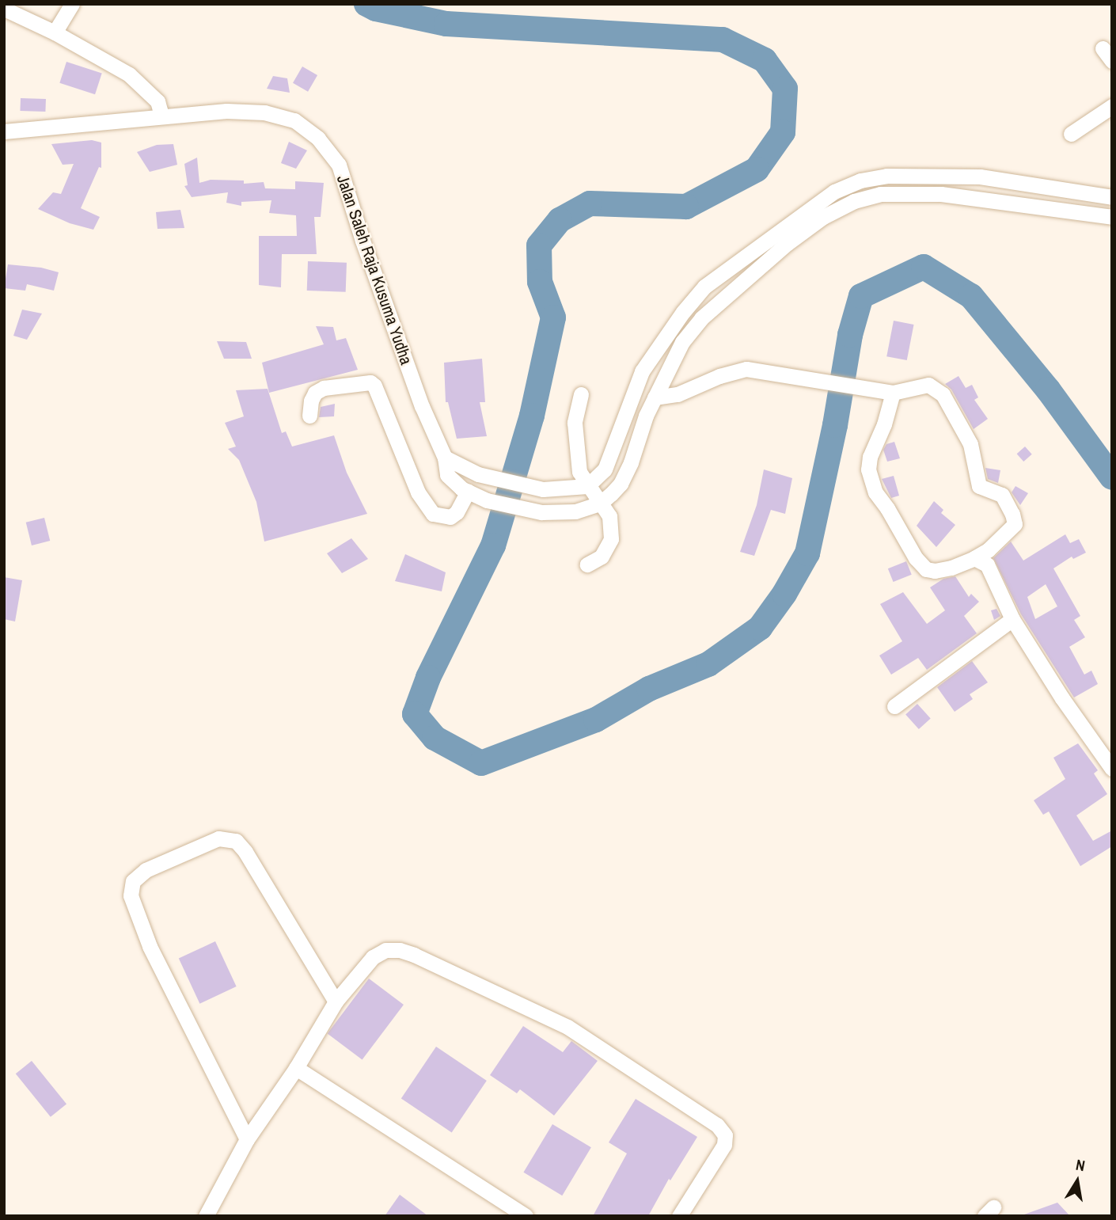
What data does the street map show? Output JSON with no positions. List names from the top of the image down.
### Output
{
  "streets": {
    "street": ["Jalan Saleh Raja Kusuma Yudha"]
  },
  "north": "top"
}
